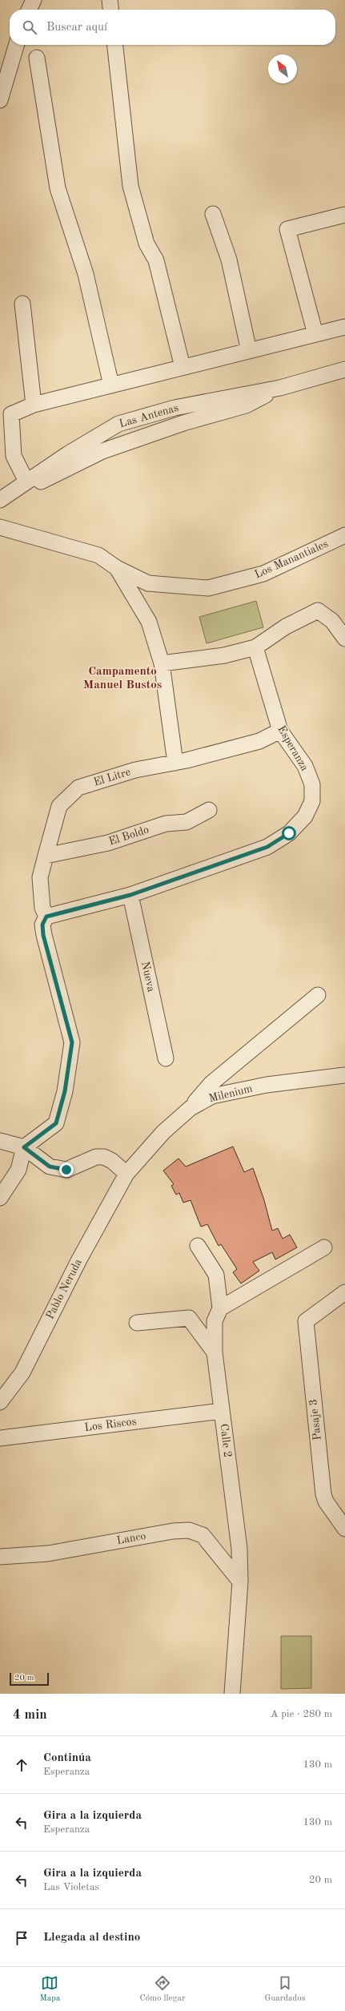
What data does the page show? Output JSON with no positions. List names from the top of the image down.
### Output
{
  "streets": {
    "street": [
      "Las Antenas",
      "Los Manantiales",
      "Esperanza",
      "El Litre",
      "El Boldo",
      "Nueva",
      "Milenium",
      "Pablo Neruda",
      "Pasaje 3",
      "Los Riscos",
      "Calle 2",
      "Lanco"
    ]
  },
  "crossings": [
    ["Esperanza", "El Litre"],
    ["Esperanza", "Nueva"],
    ["El Litre", "El Boldo"],
    ["Milenium", "Pablo Neruda"],
    ["Los Riscos", "Calle 2"],
    ["Calle 2", "Lanco"]
  ],
  "districts": ["Campamento Manuel Bustos"],
  "scale_bar": "20 m",
  "north": "top left",
  "page": {
    "search": "Buscar aquí",
    "scale": "20 m",
    "heading": ["4 min", "A pie · 280 m"],
    "list": [
      ["Continúa", "Esperanza", "130 m"],
      ["Gira a la izquierda", "Esperanza", "130 m"],
      ["Gira a la izquierda", "Las Violetas", "20 m"],
      "Llegada al destino"
    ],
    "nav": ["Mapa", "Cómo llegar", "Guardados"]
  }
}
